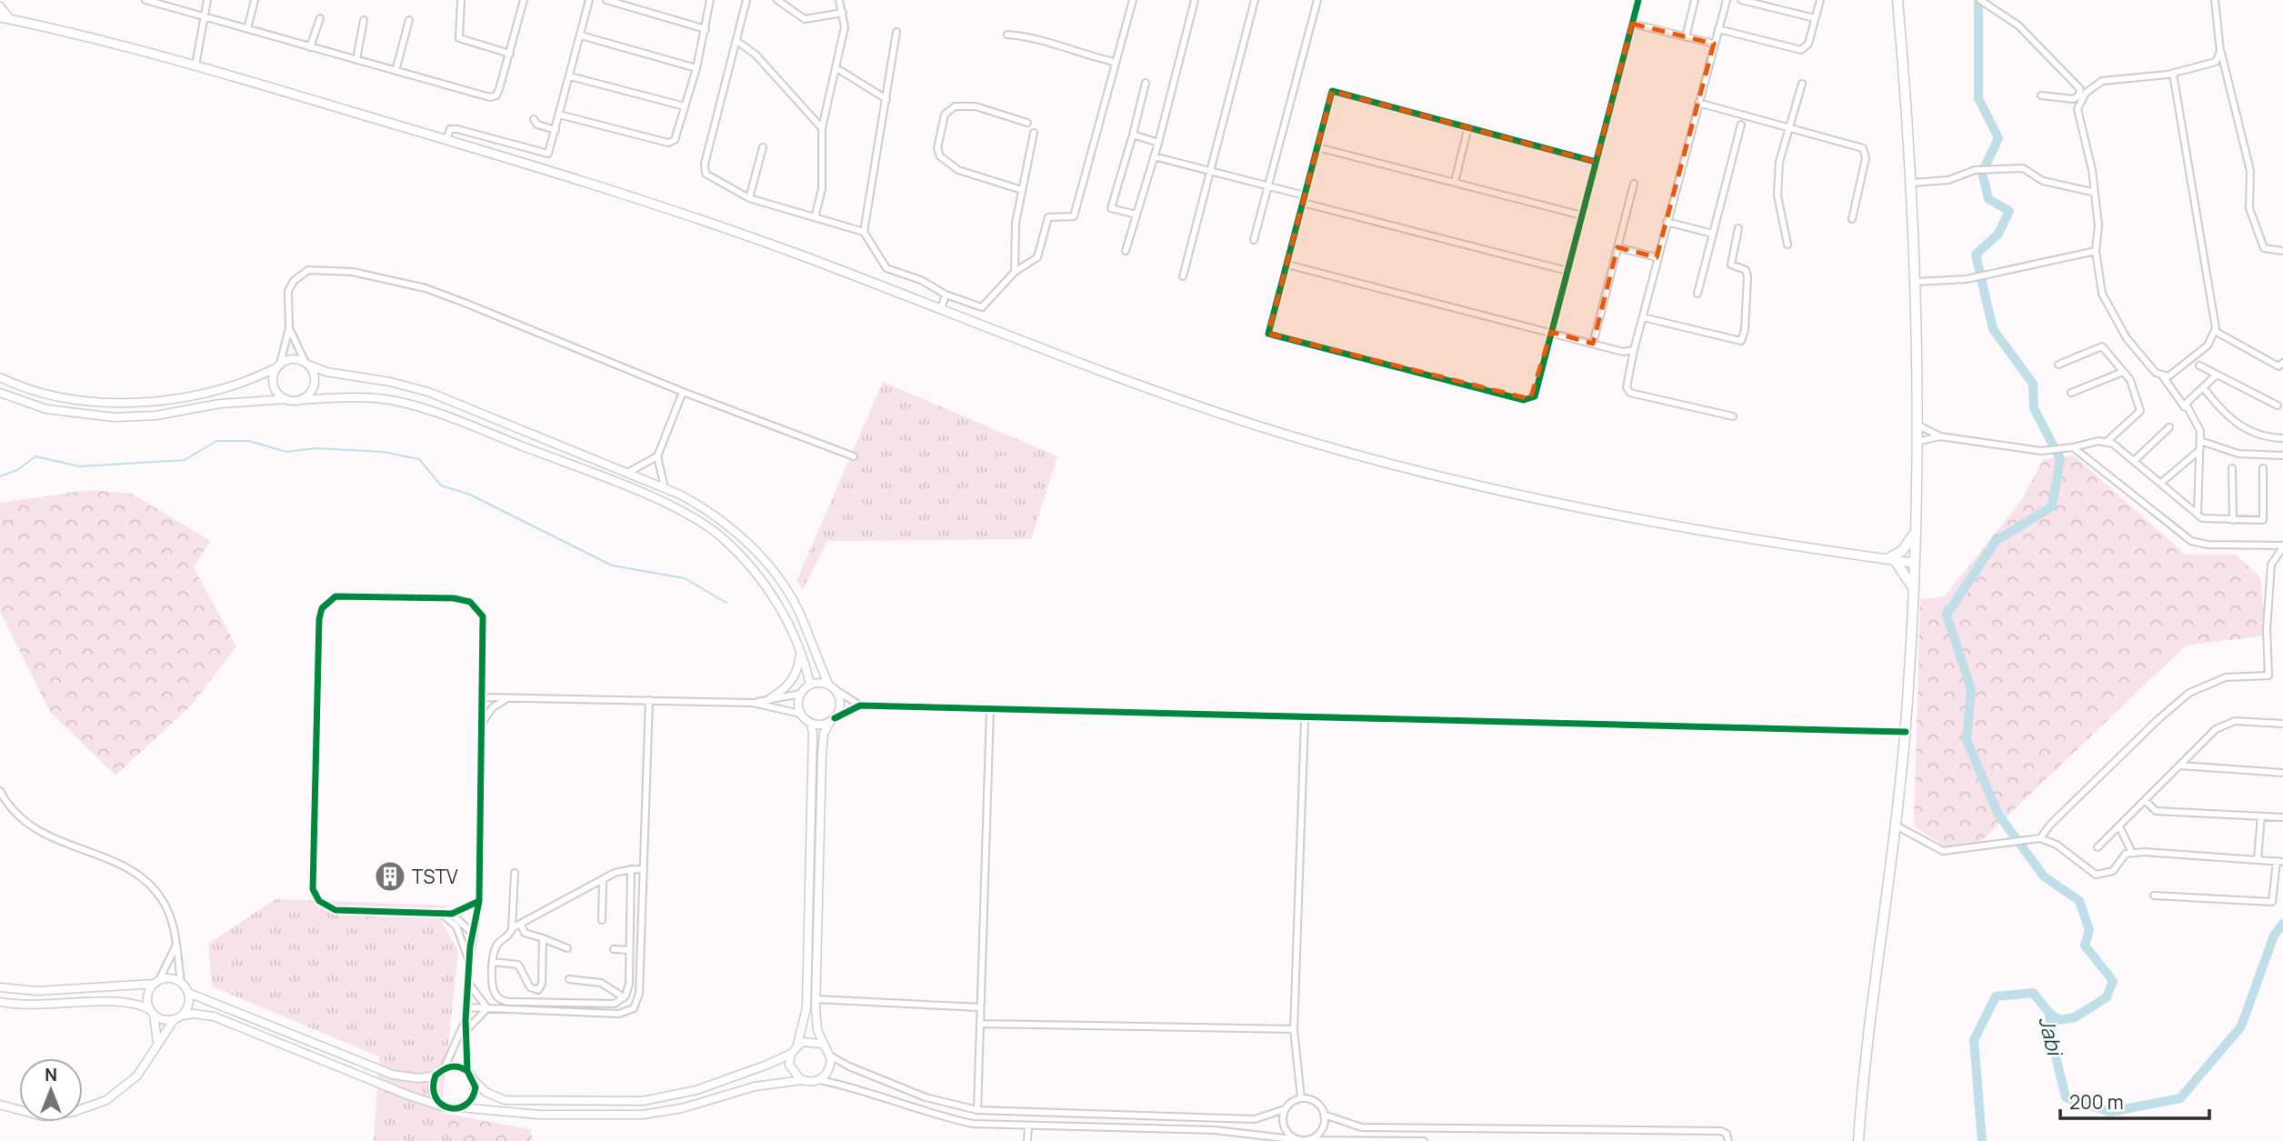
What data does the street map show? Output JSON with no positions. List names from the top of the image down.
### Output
{
  "water": ["Jabi"],
  "places": {
    "building": ["TSTV"]
  },
  "scale_bar": "200 m",
  "north": "top"
}
